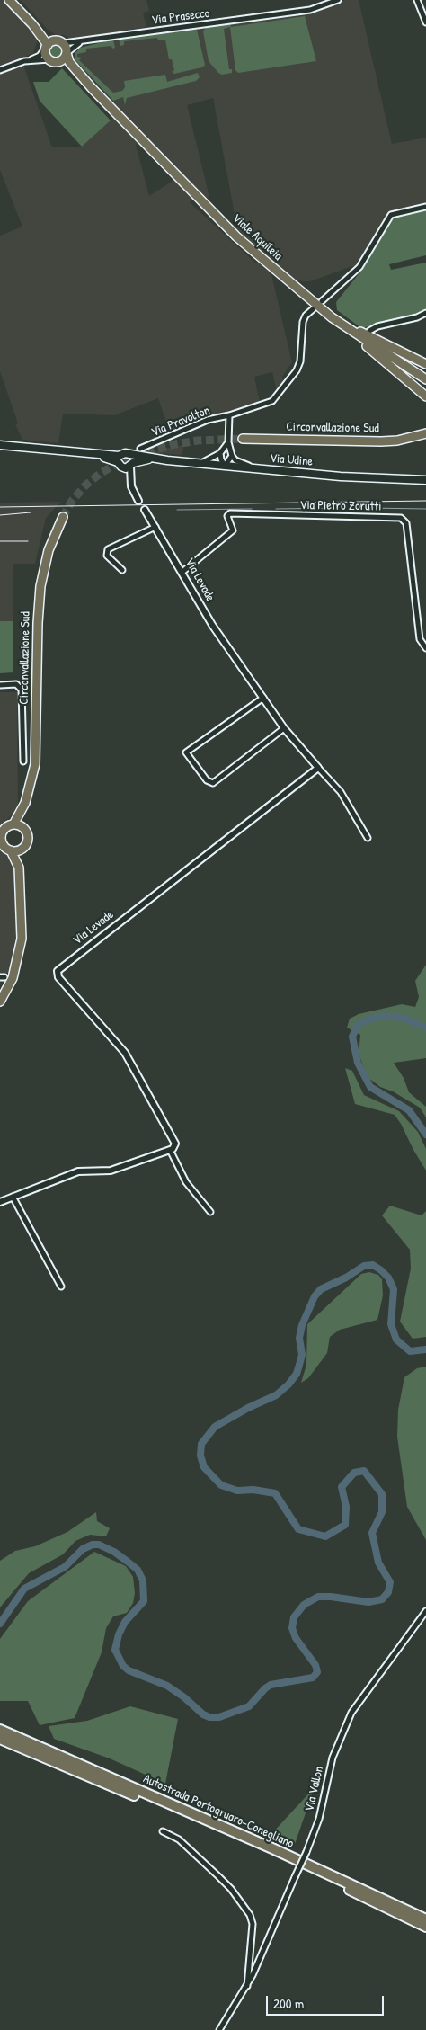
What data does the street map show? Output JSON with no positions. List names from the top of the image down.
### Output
{
  "streets": {
    "highway": ["Autostrada Portogruaro-Conegliano"],
    "main road": ["Viale Aquileia", "Circonvallazione Sud", "Via Udine"],
    "street": [
      "Via Prasecco",
      "Via Pravolton",
      "Via Pietro Zorutti",
      "Via Levade",
      "Via Vallon"
    ]
  },
  "crossings": [
    ["Via Prasecco", "Viale Aquileia"],
    ["Via Pietro Zorutti", "Via Levade"]
  ],
  "scale_bar": "200 m"
}
